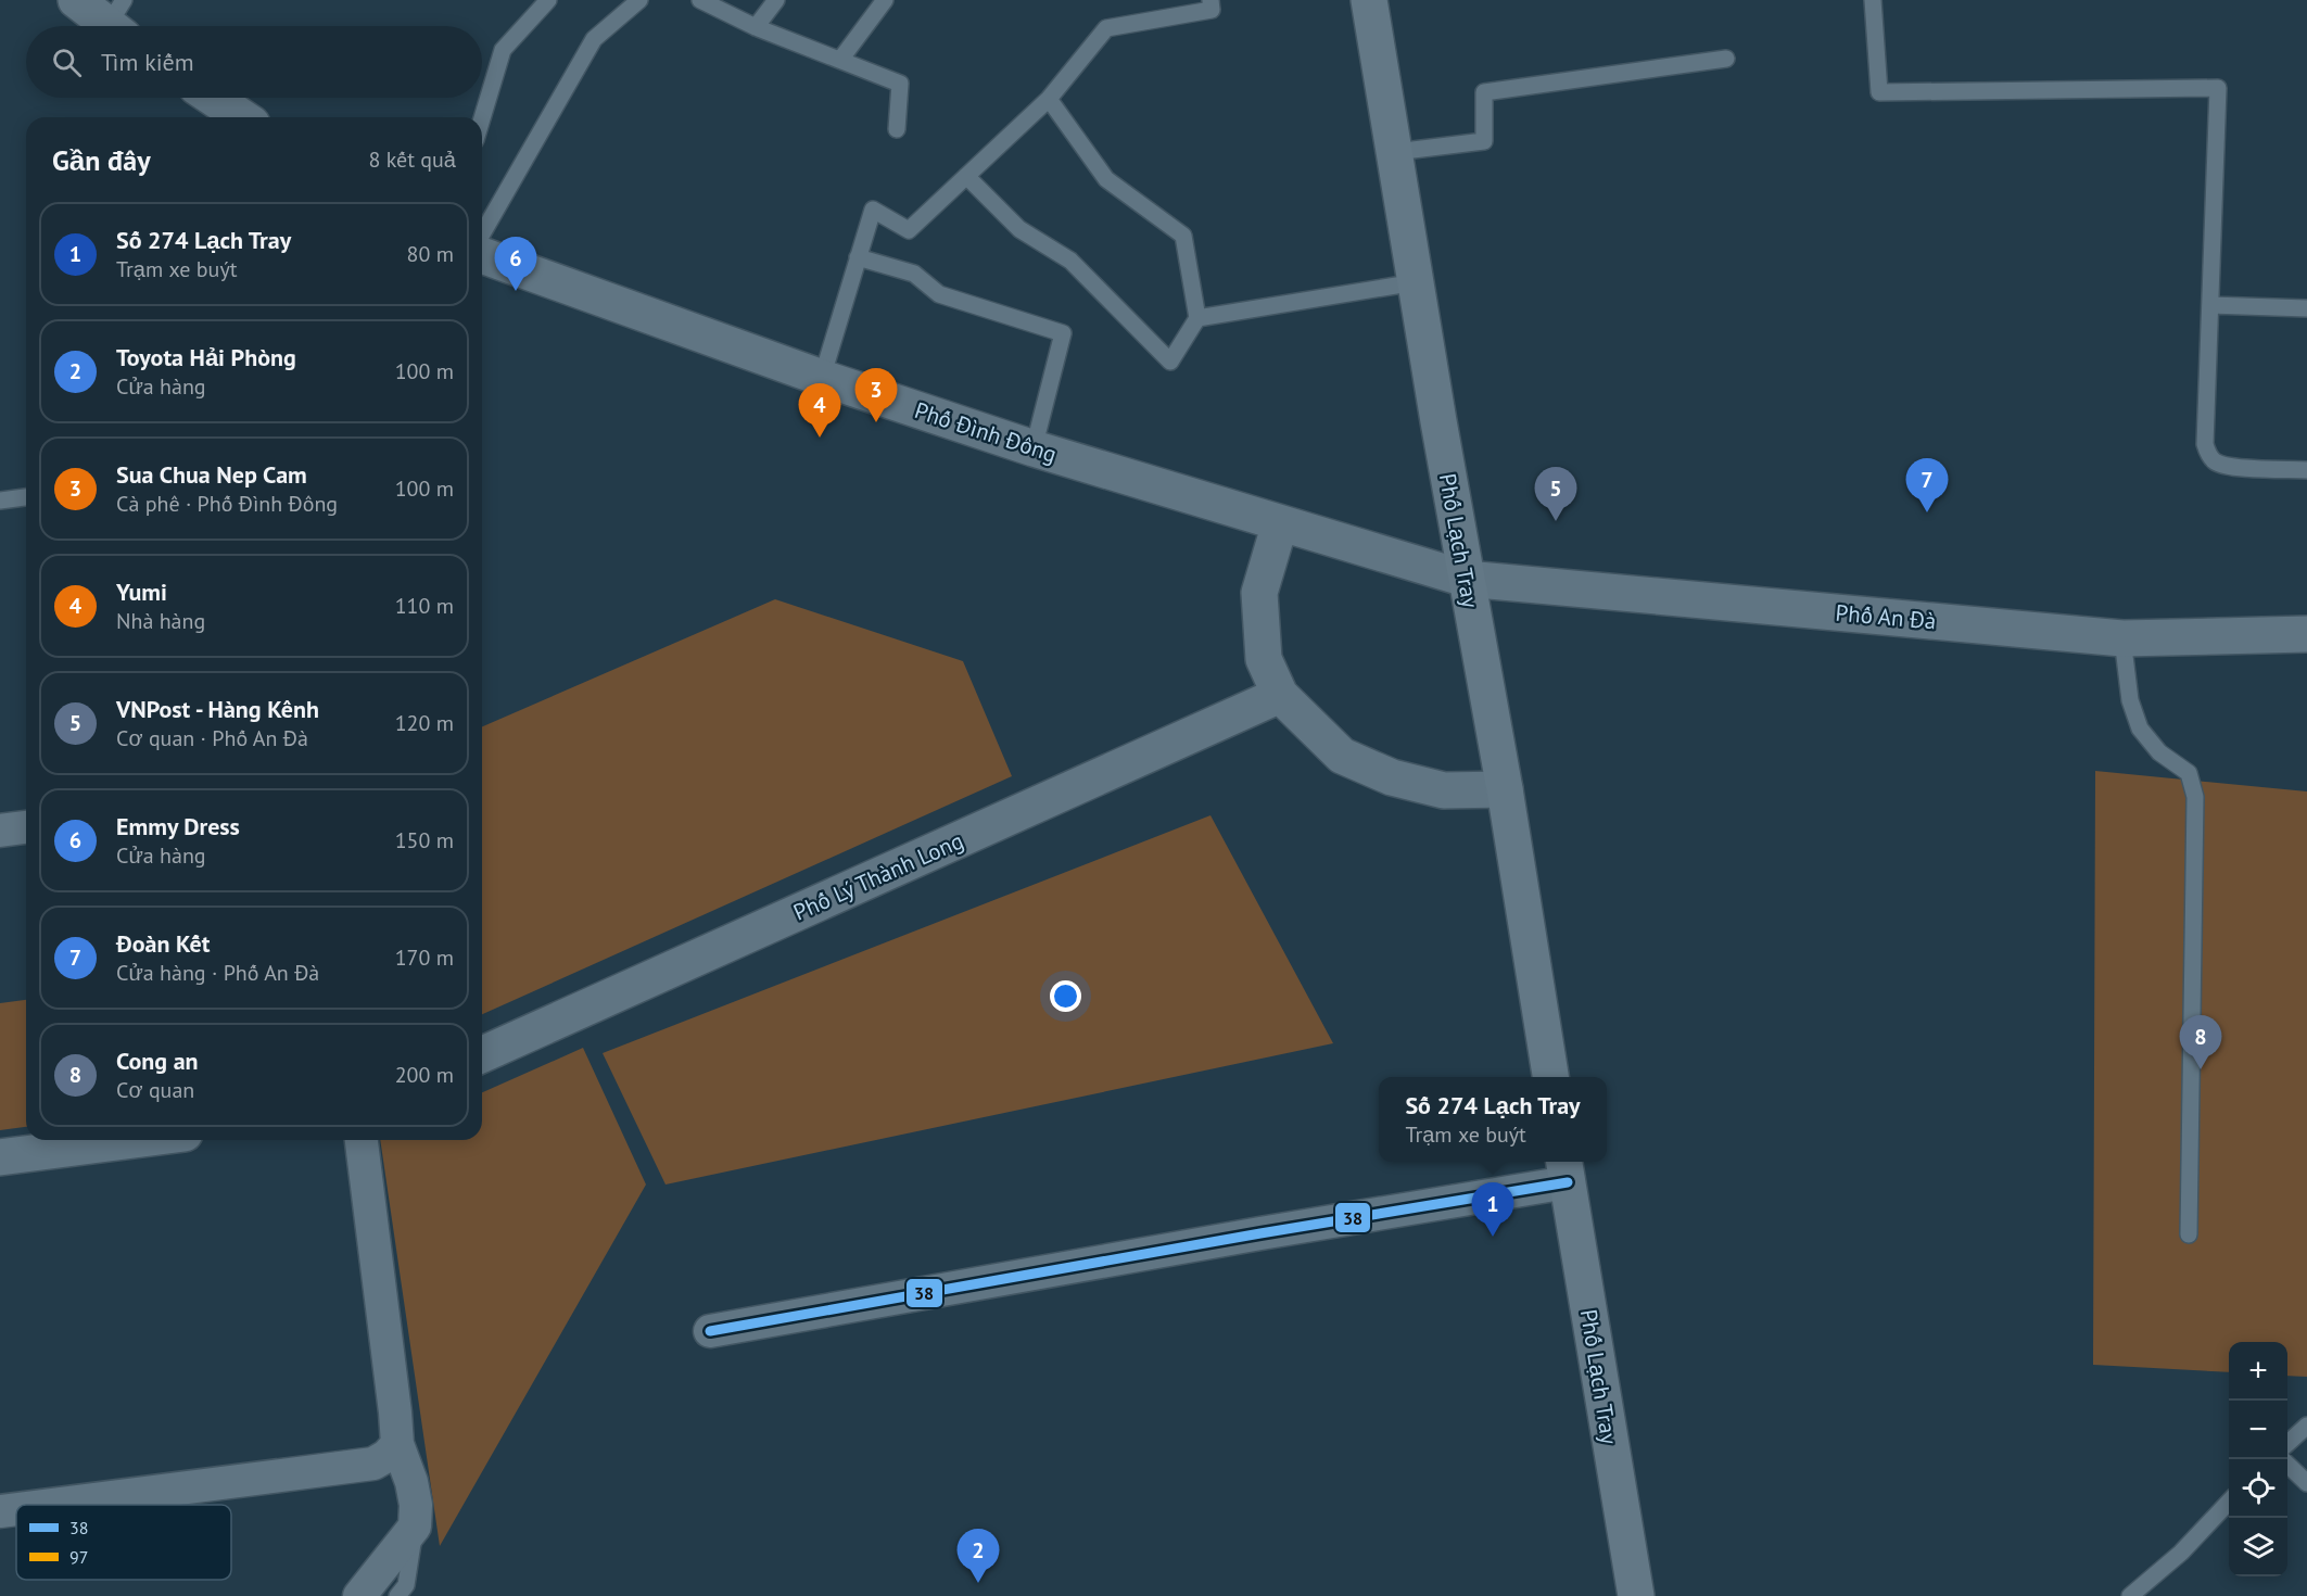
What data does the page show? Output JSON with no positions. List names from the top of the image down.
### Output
{
  "streets": {
    "main road": ["Phố Lạch Tray"],
    "street": ["Phố Đình Đông", "Phố An Đà", "Phố Lý Thành Long"]
  },
  "crossings": [
    ["Phố Đình Đông", "Phố Lạch Tray"],
    ["Phố Đình Đông", "Phố An Đà"],
    ["Phố Lạch Tray", "Phố An Đà"]
  ],
  "lines": ["transit line 38"],
  "legend": ["38", "97"],
  "page": {
    "search": "Tìm kiếm",
    "heading": ["Gần đây", "8 kết quả"],
    "list": [
      {
        "mark": "1",
        "name": "Số 274 Lạch Tray",
        "note": "Trạm xe buýt",
        "value": "80 m"
      },
      {
        "mark": "2",
        "name": "Toyota Hải Phòng",
        "note": "Cửa hàng",
        "value": "100 m"
      },
      {
        "mark": "3",
        "name": "Sua Chua Nep Cam",
        "note": "Cà phê · Phố Đình Đông",
        "value": "100 m"
      },
      {
        "mark": "4",
        "name": "Yumi",
        "note": "Nhà hàng",
        "value": "110 m"
      },
      {
        "mark": "5",
        "name": "VNPost - Hàng Kênh",
        "note": "Cơ quan · Phố An Đà",
        "value": "120 m"
      },
      {
        "mark": "6",
        "name": "Emmy Dress",
        "note": "Cửa hàng",
        "value": "150 m"
      },
      {
        "mark": "7",
        "name": "Đoàn Kết",
        "note": "Cửa hàng · Phố An Đà",
        "value": "170 m"
      },
      {
        "mark": "8",
        "name": "Cong an",
        "note": "Cơ quan",
        "value": "200 m"
      }
    ],
    "pins": [
      "6",
      "3",
      "4",
      "7",
      "5",
      "8",
      "1",
      "2"
    ],
    "popup": ["Số 274 Lạch Tray", "Trạm xe buýt"],
    "map_buttons": ["+", "−"]
  }
}
